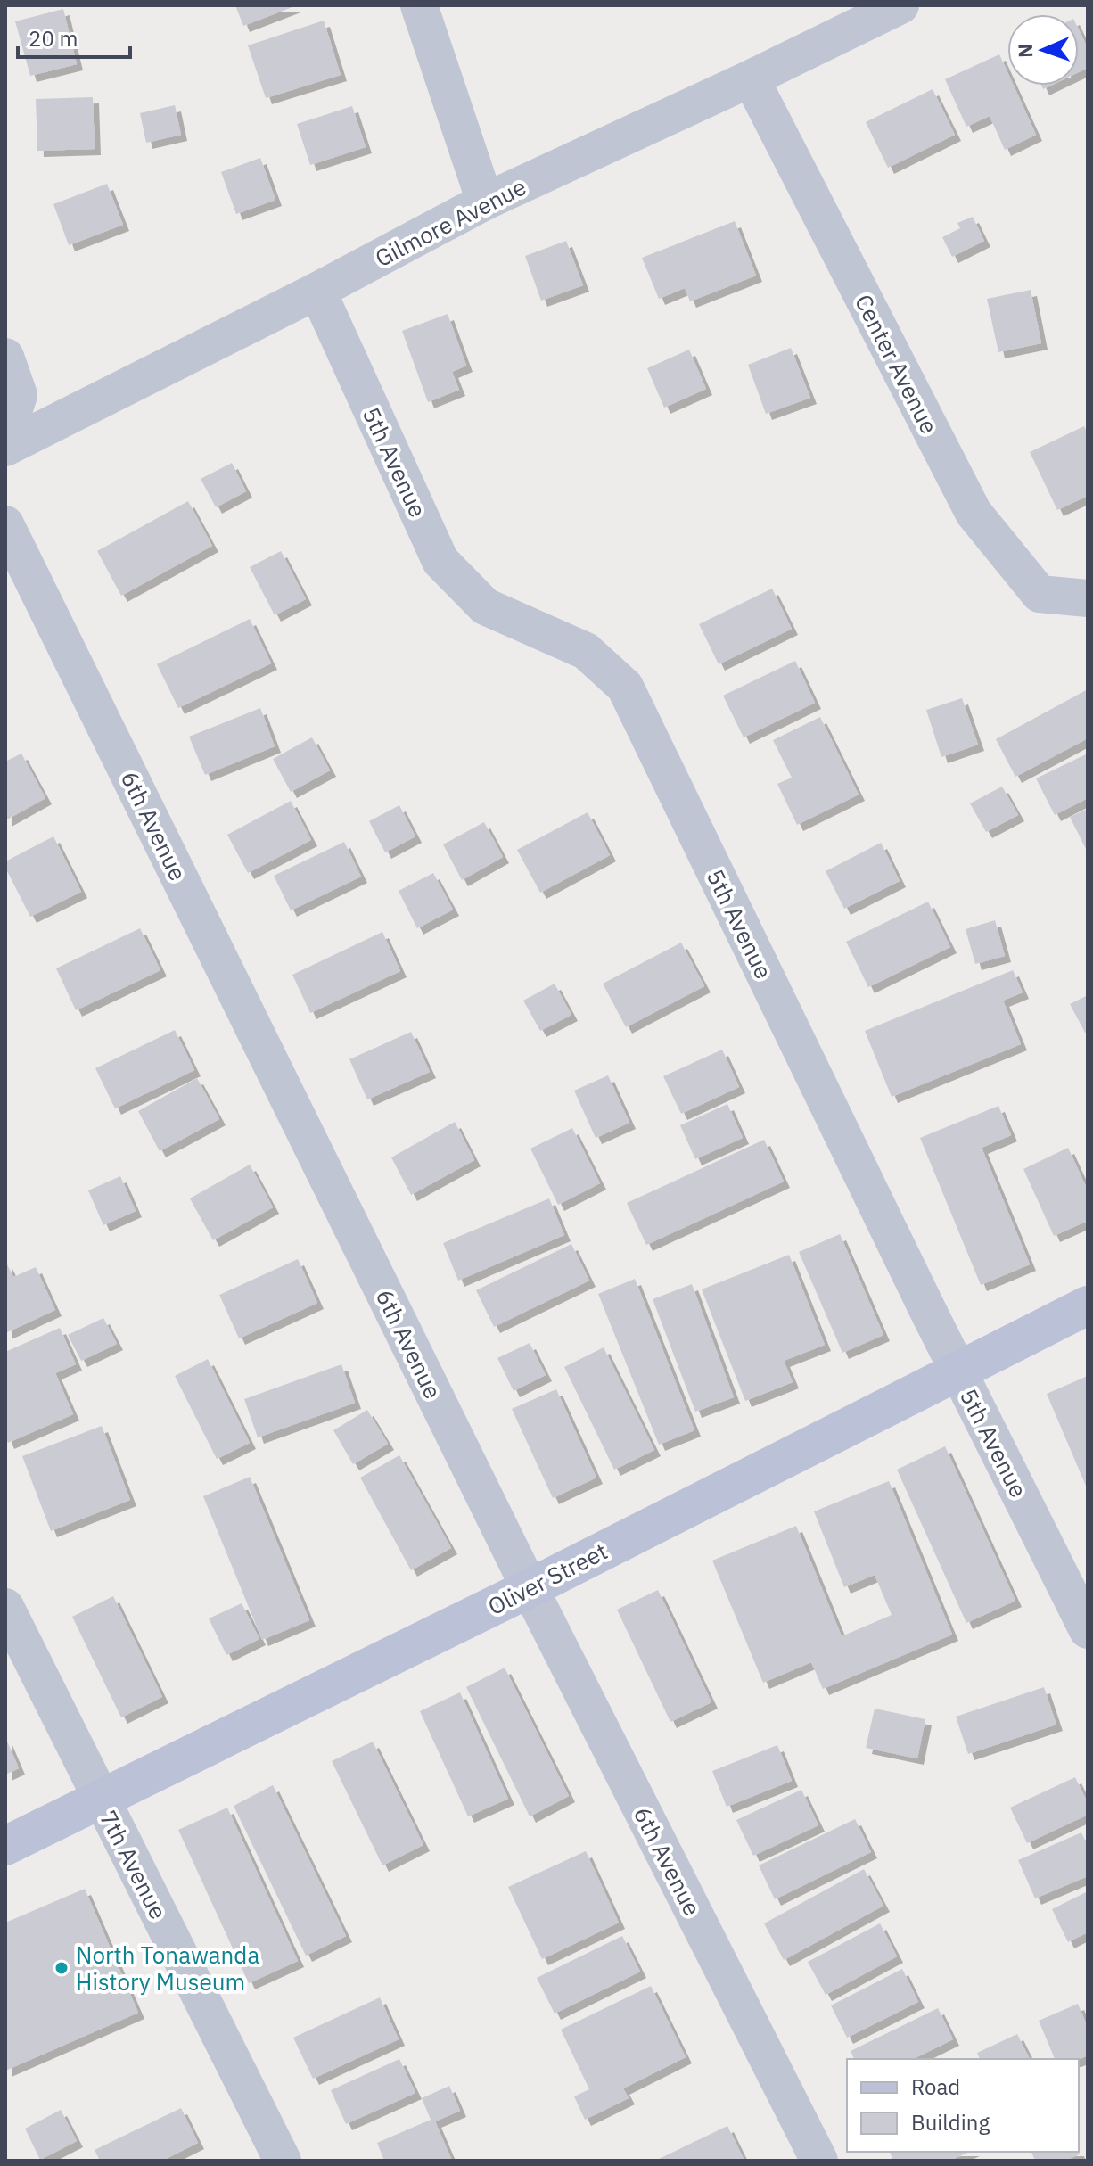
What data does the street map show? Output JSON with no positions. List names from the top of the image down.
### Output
{
  "streets": {
    "main road": ["Oliver Street"],
    "street": [
      "Gilmore Avenue",
      "Center Avenue",
      "5th Avenue",
      "6th Avenue",
      "7th Avenue"
    ]
  },
  "crossings": [
    ["Gilmore Avenue", "Center Avenue"],
    ["Gilmore Avenue", "5th Avenue"],
    ["5th Avenue", "Oliver Street"],
    ["6th Avenue", "Oliver Street"],
    ["Oliver Street", "7th Avenue"]
  ],
  "places": ["North Tonawanda History Museum"],
  "legend": ["Road", "Building"],
  "scale_bar": "20 m",
  "north": "left"
}
